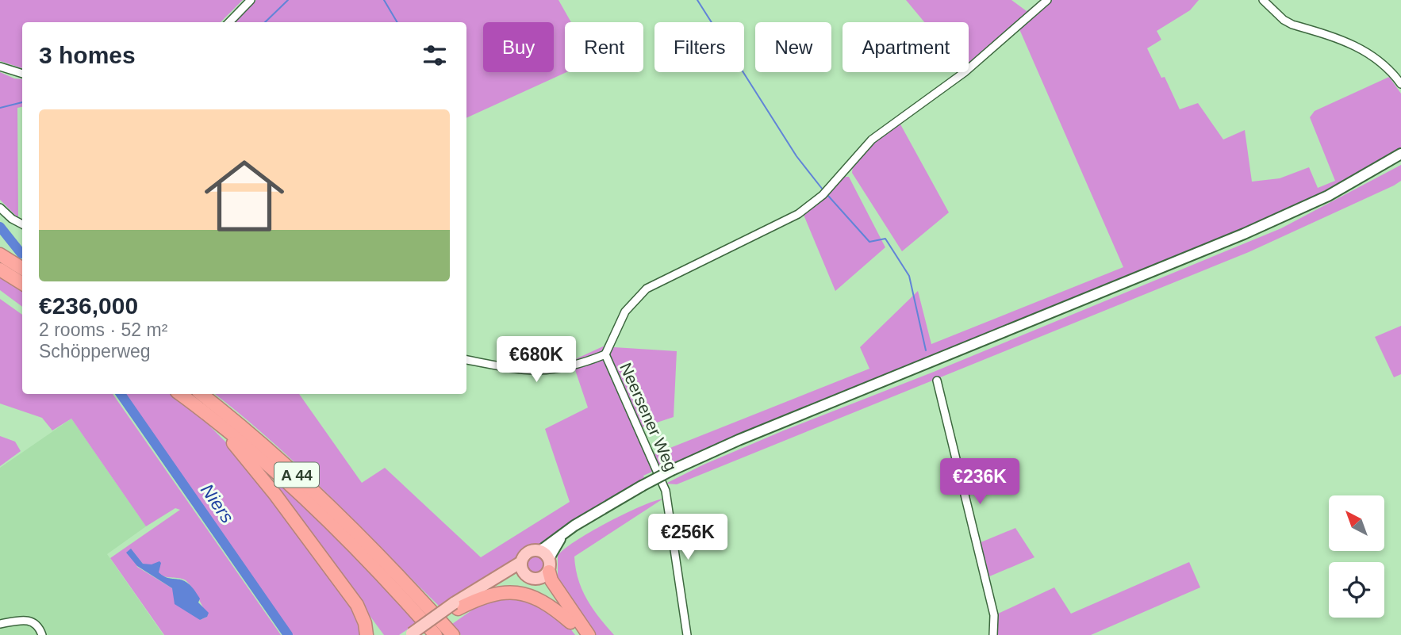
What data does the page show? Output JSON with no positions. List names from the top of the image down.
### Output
{
  "streets": {
    "highway": ["A 44"],
    "street": ["Neersener Weg"]
  },
  "water": ["Niers"],
  "north": "top left",
  "page": {
    "chip": [
      "Buy",
      "Rent",
      "Filters",
      "New",
      "Apartment"
    ],
    "heading": "3 homes",
    "list": [
      {
        "name": "€236,000",
        "note": "2 rooms · 52 m² · Schöpperweg"
      }
    ],
    "price": ["€680K", "€236K", "€256K"]
  }
}
